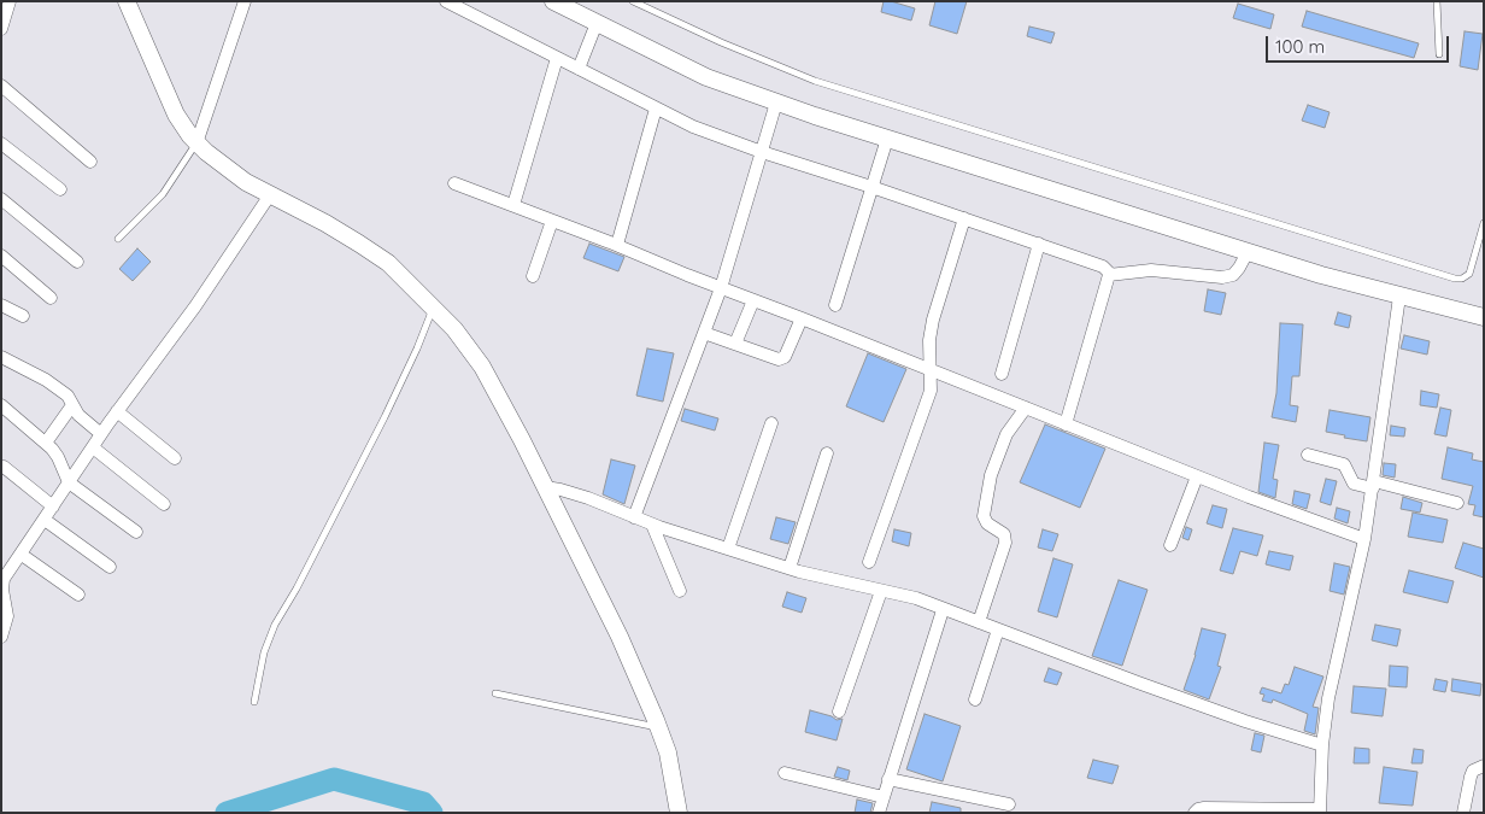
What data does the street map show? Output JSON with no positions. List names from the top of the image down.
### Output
{
  "scale_bar": "100 m"
}
